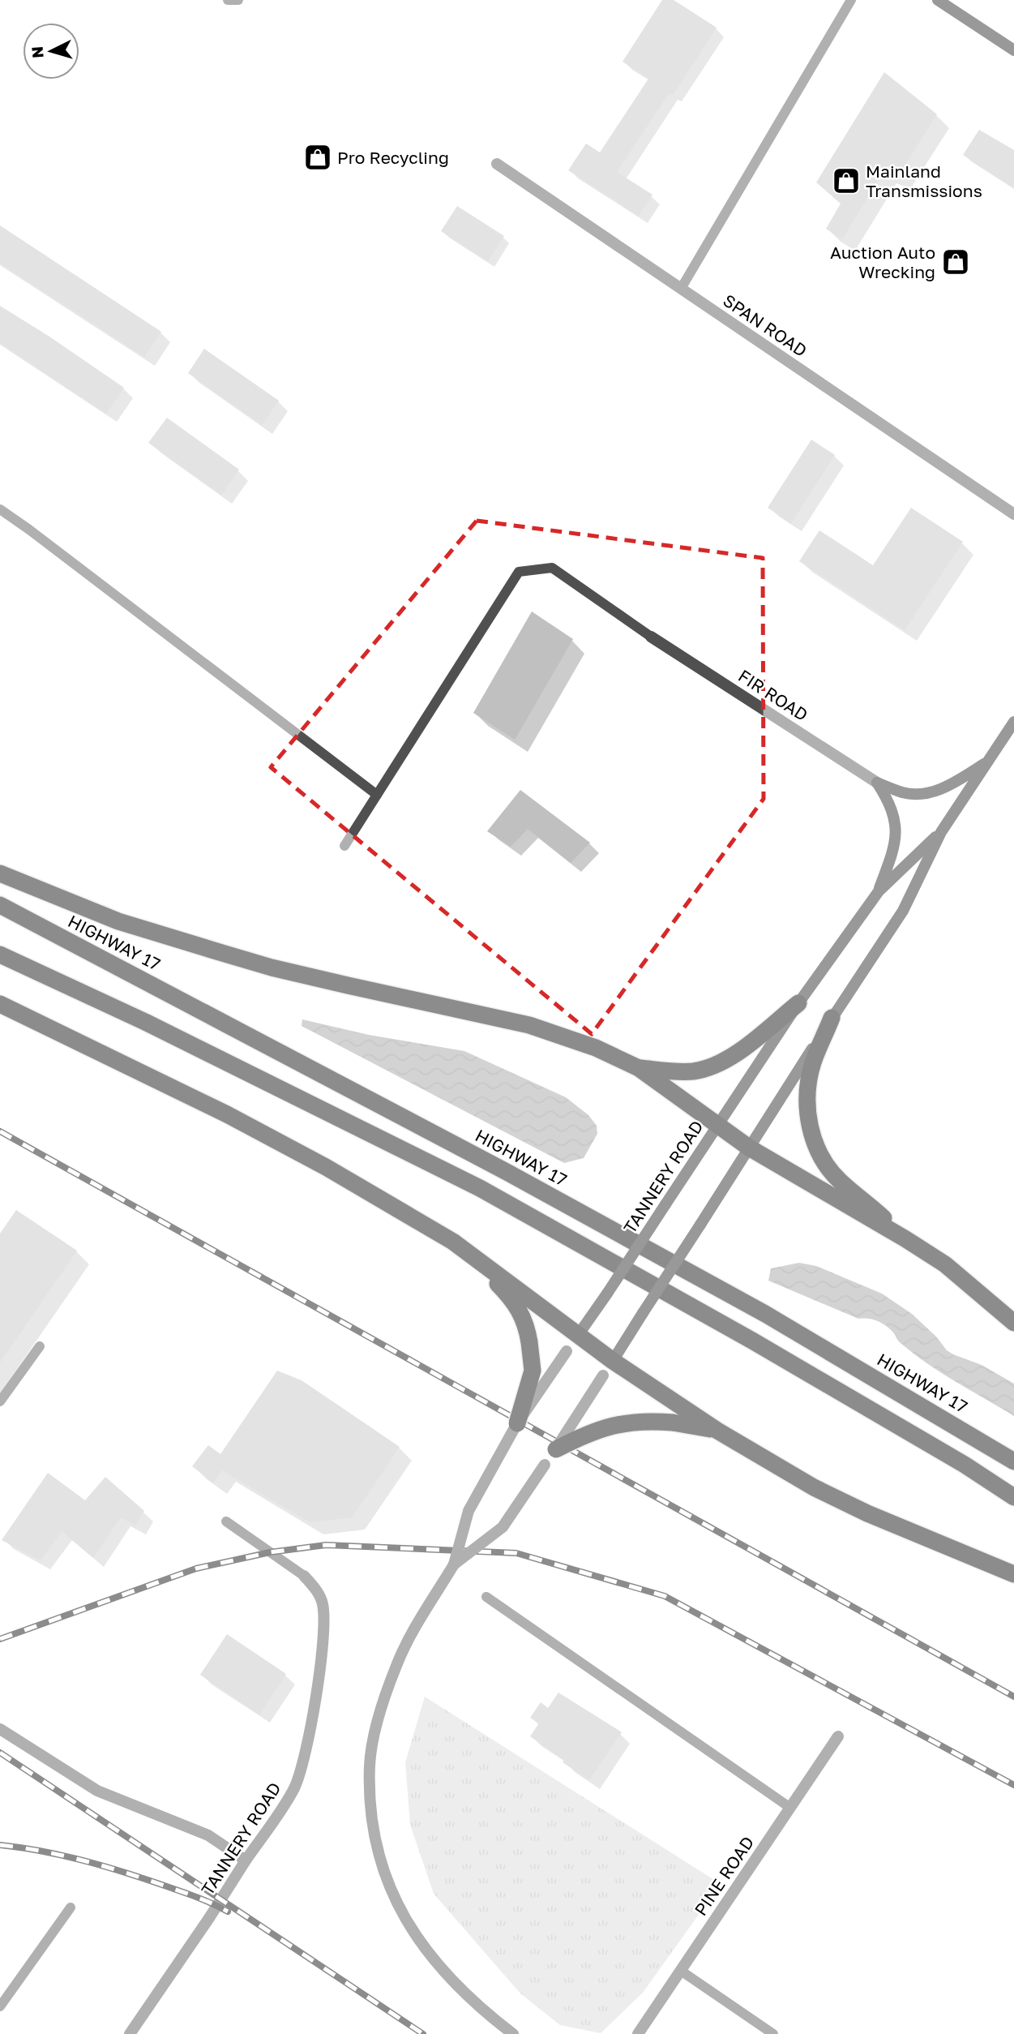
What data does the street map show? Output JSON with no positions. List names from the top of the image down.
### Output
{
  "streets": {
    "highway": ["HIGHWAY 17"],
    "main road": ["TANNERY ROAD"],
    "street": ["SPAN ROAD", "FIR ROAD", "PINE ROAD"]
  },
  "places": {
    "shop": ["Pro Recycling", "Mainland Transmissions", "Auction Auto Wrecking"]
  },
  "north": "left"
}
